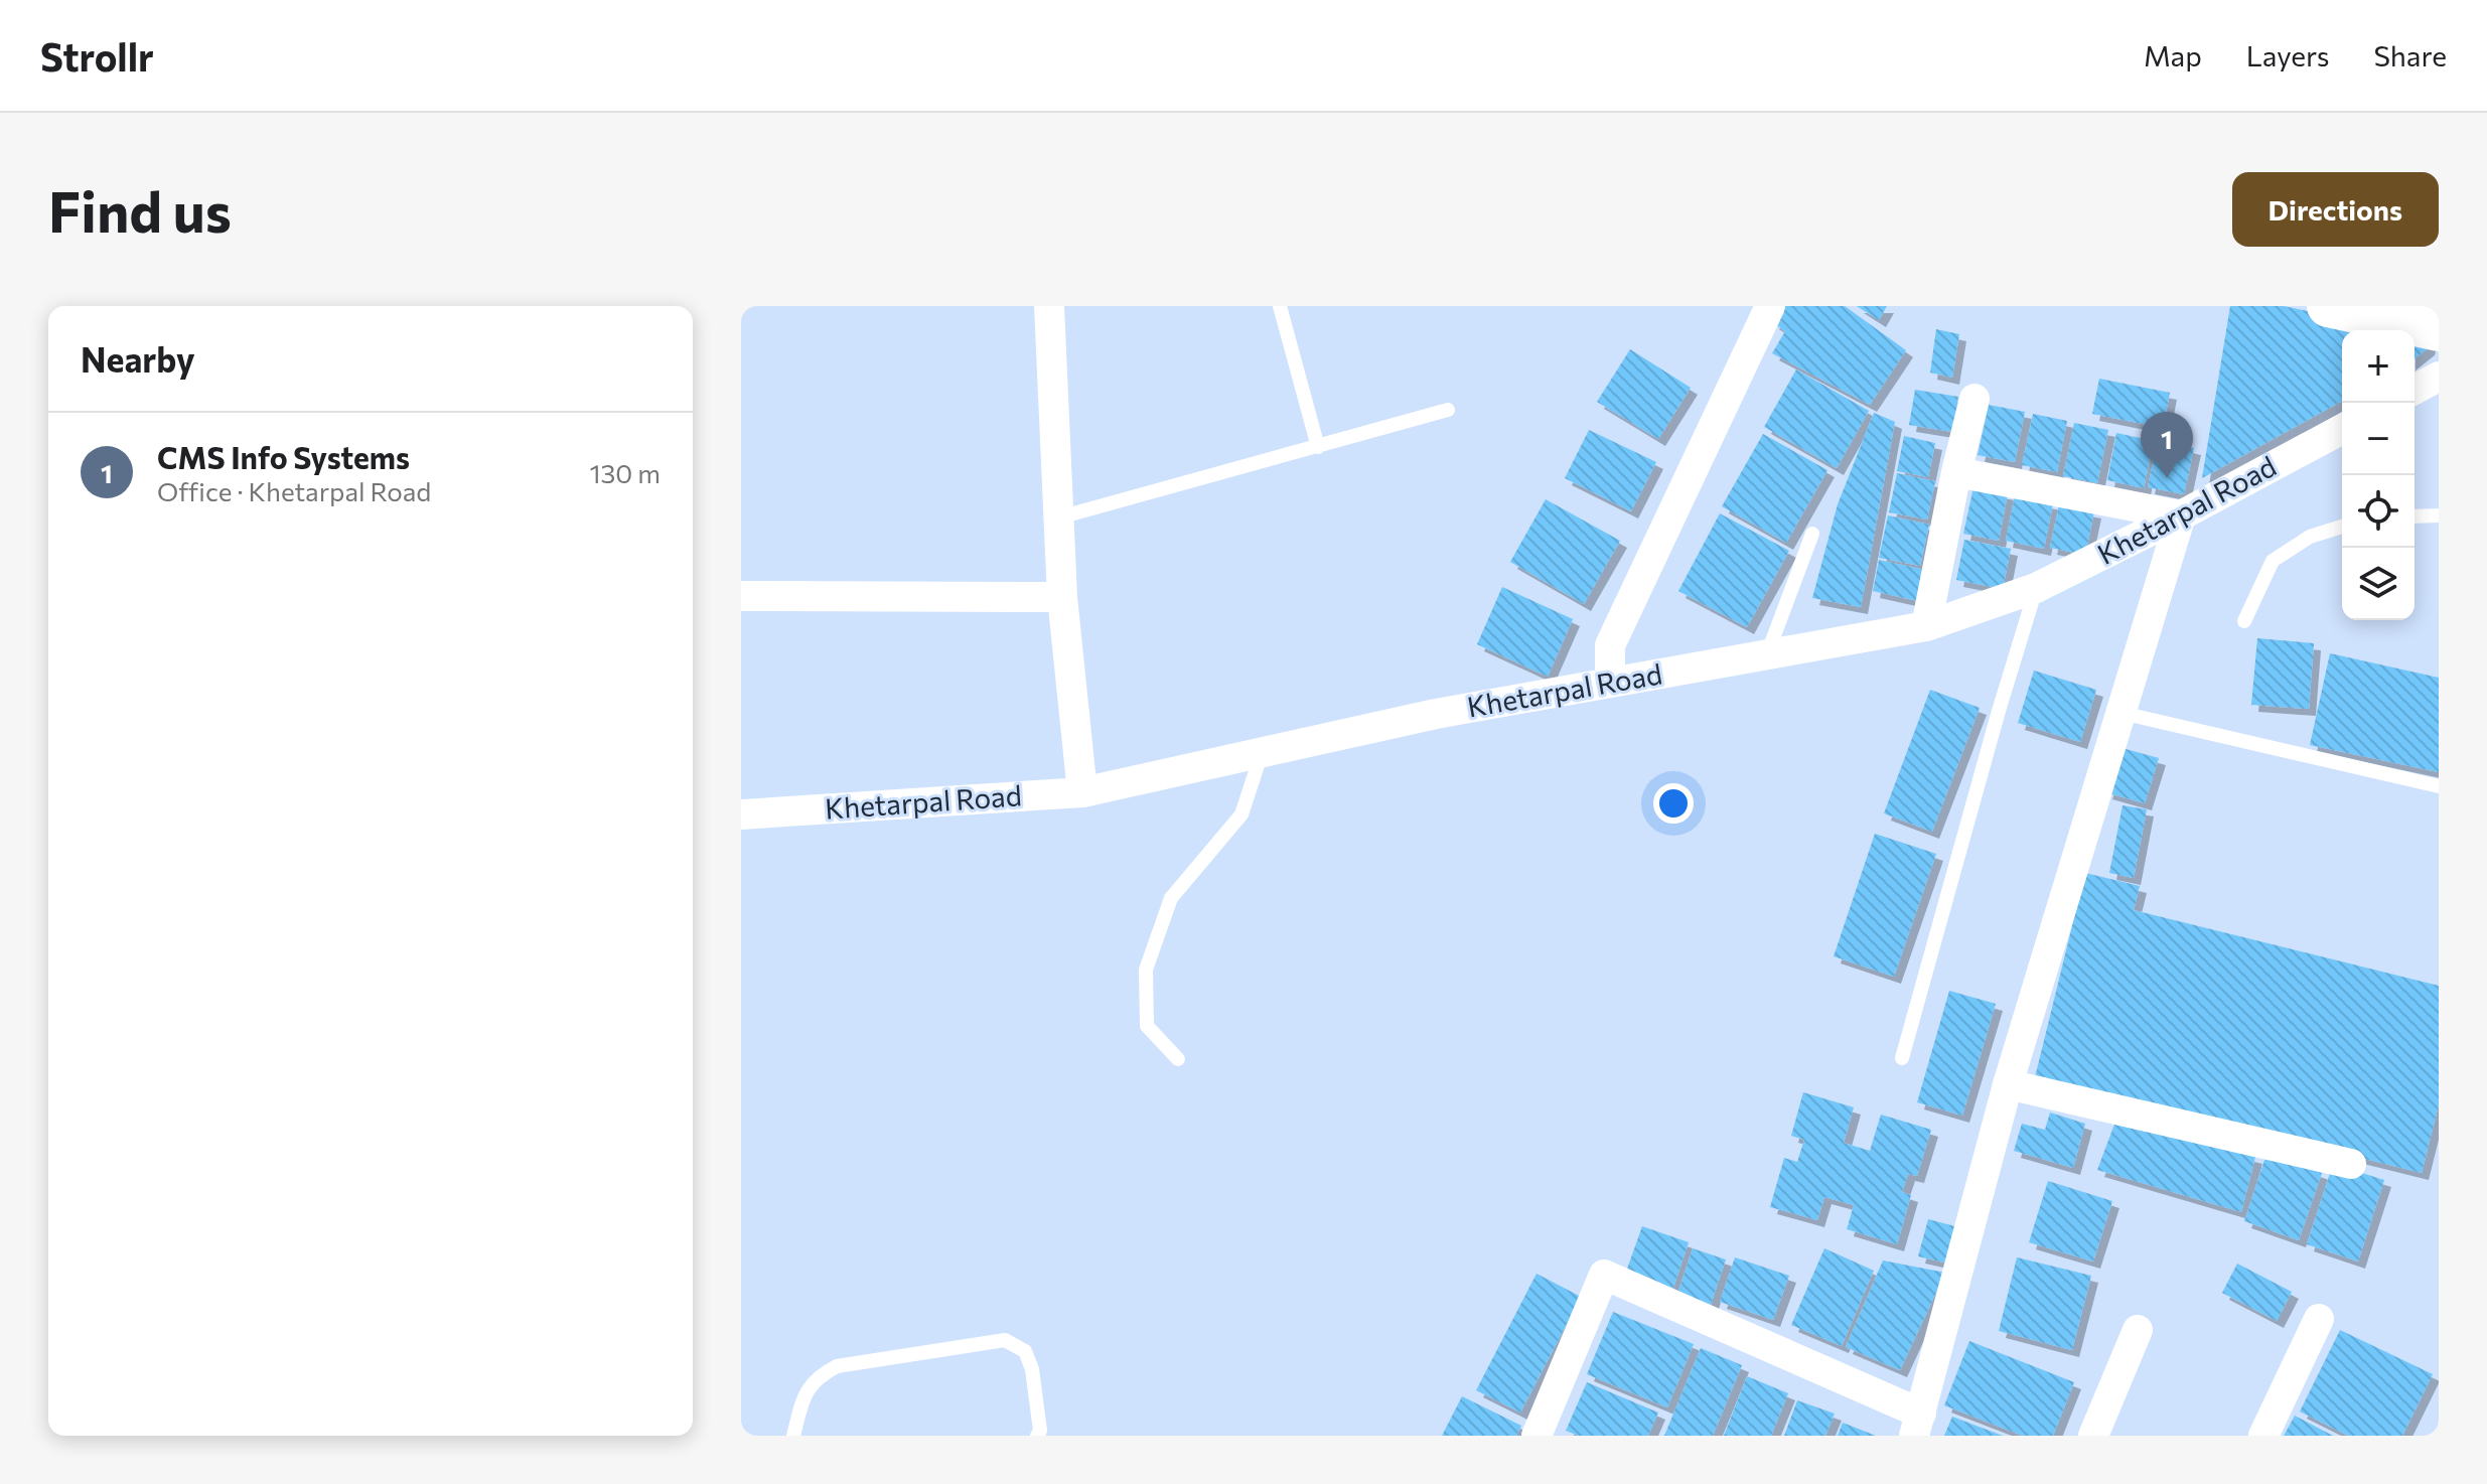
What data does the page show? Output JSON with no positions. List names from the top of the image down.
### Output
{
  "streets": {
    "street": ["Khetarpal Road"]
  },
  "page": {
    "header": "Strollr",
    "nav": ["Map", "Layers", "Share"],
    "buttons": "Directions",
    "title": "Find us",
    "heading": "Nearby",
    "map_buttons": ["+", "−"],
    "list": [
      {
        "mark": "1",
        "name": "CMS Info Systems",
        "note": "Office · Khetarpal Road",
        "value": "130 m"
      }
    ],
    "pins": "1"
  }
}
